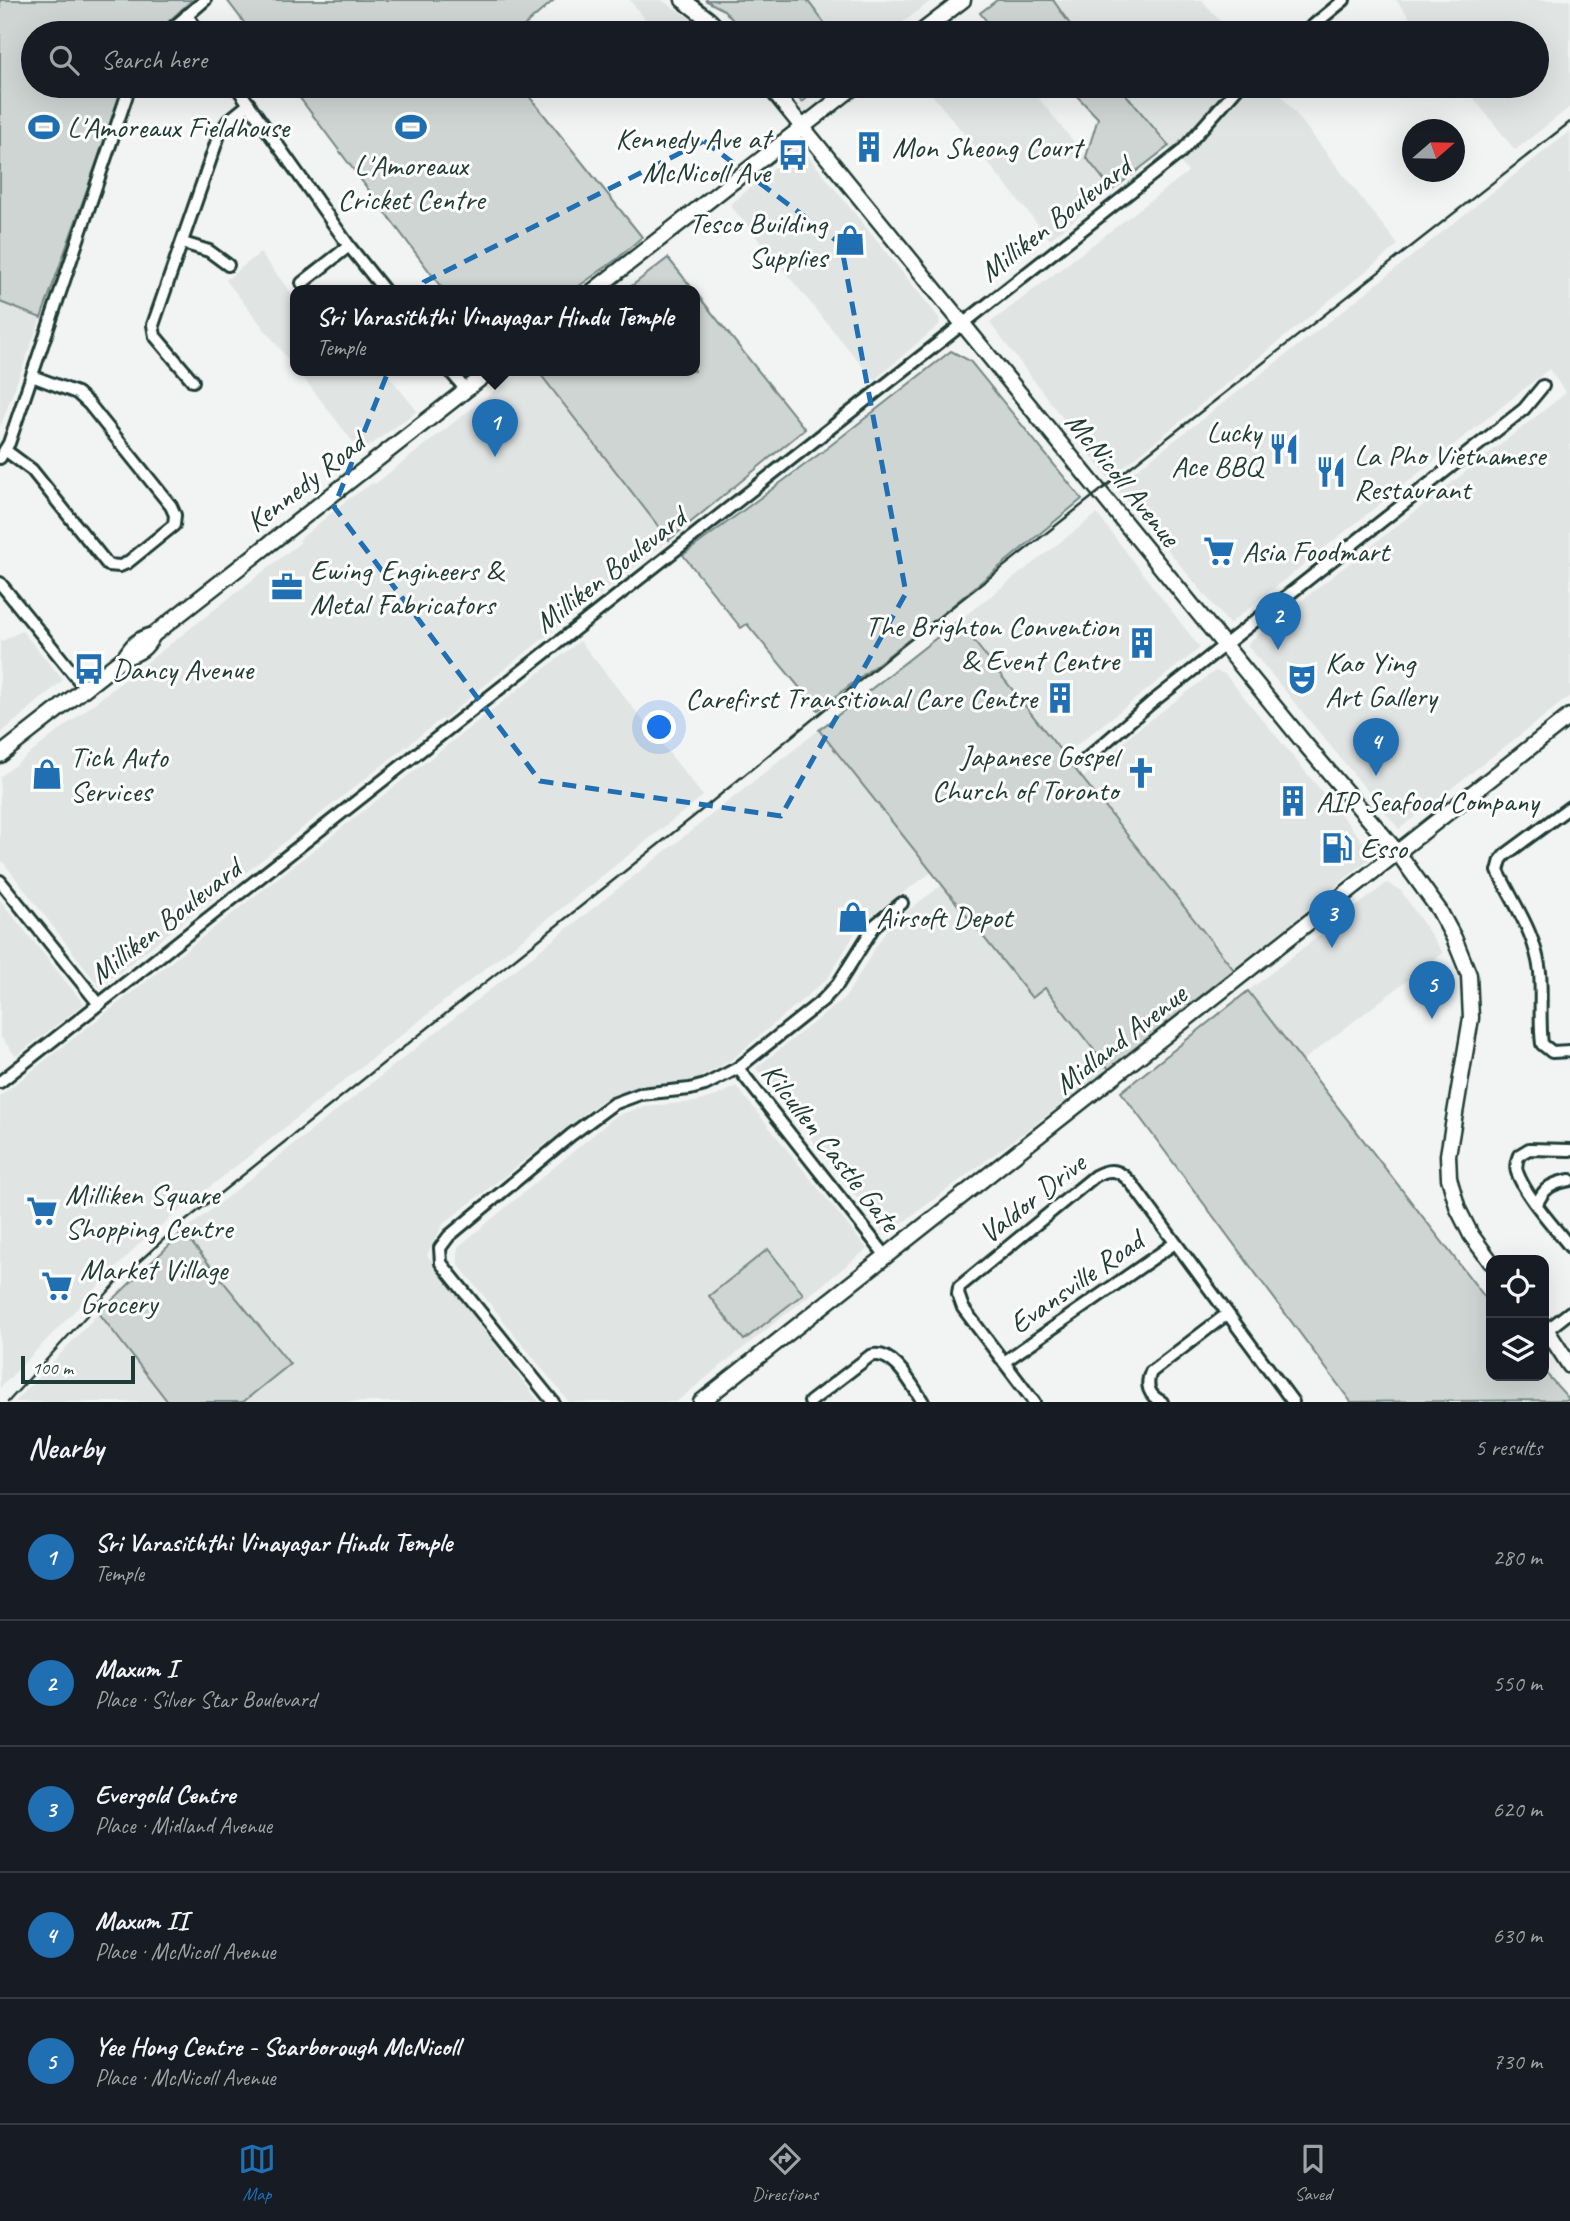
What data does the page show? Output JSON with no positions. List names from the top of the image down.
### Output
{
  "streets": {
    "main road": ["McNicoll Avenue", "Kennedy Road", "Midland Avenue"],
    "street": [
      "Milliken Boulevard",
      "Kilcullen Castle Gate",
      "Valdor Drive",
      "Evansville Road"
    ]
  },
  "crossings": [
    ["Milliken Boulevard", "McNicoll Avenue"],
    ["McNicoll Avenue", "Midland Avenue"],
    ["Midland Avenue", "Kilcullen Castle Gate"],
    ["Valdor Drive", "Evansville Road"]
  ],
  "places": {
    "sports": ["L'Amoreaux Fieldhouse", "L'Amoreaux Cricket Centre"],
    "building": [
      "Mon Sheong Court",
      "The Brighton Convention & Event Centre",
      "Carefirst Transitional Care Centre",
      "AIP Seafood Company"
    ],
    "bus stop": ["Kennedy Ave at McNicoll Ave", "Dancy Avenue"],
    "shop": ["Tesco Building Supplies", "Tich Auto Services", "Airsoft Depot"],
    "restaurant": ["Lucky Ace BBQ", "La Pho Vietnamese Restaurant"],
    "supermarket": ["Asia Foodmart", "Milliken Square Shopping Centre", "Market Village Grocery"],
    "office": ["Ewing Engineers & Metal Fabricators"],
    "theatre": ["Kao Ying Art Gallery"],
    "church": ["Japanese Gospel Church of Toronto"],
    "fuel station": ["Esso"]
  },
  "scale_bar": "100 m",
  "north": "right",
  "page": {
    "search": "Search here",
    "popup": ["Sri Varasiththi Vinayagar Hindu Temple", "Temple"],
    "pins": [
      "1",
      "2",
      "4",
      "3",
      "5"
    ],
    "scale": "100 m",
    "heading": ["Nearby", "5 results"],
    "list": [
      {
        "mark": "1",
        "name": "Sri Varasiththi Vinayagar Hindu Temple",
        "note": "Temple",
        "value": "280 m"
      },
      {
        "mark": "2",
        "name": "Maxum I",
        "note": "Place · Silver Star Boulevard",
        "value": "550 m"
      },
      {
        "mark": "3",
        "name": "Evergold Centre",
        "note": "Place · Midland Avenue",
        "value": "620 m"
      },
      {
        "mark": "4",
        "name": "Maxum II",
        "note": "Place · McNicoll Avenue",
        "value": "630 m"
      },
      {
        "mark": "5",
        "name": "Yee Hong Centre - Scarborough McNicoll",
        "note": "Place · McNicoll Avenue",
        "value": "730 m"
      }
    ],
    "nav": ["Map", "Directions", "Saved"]
  }
}
